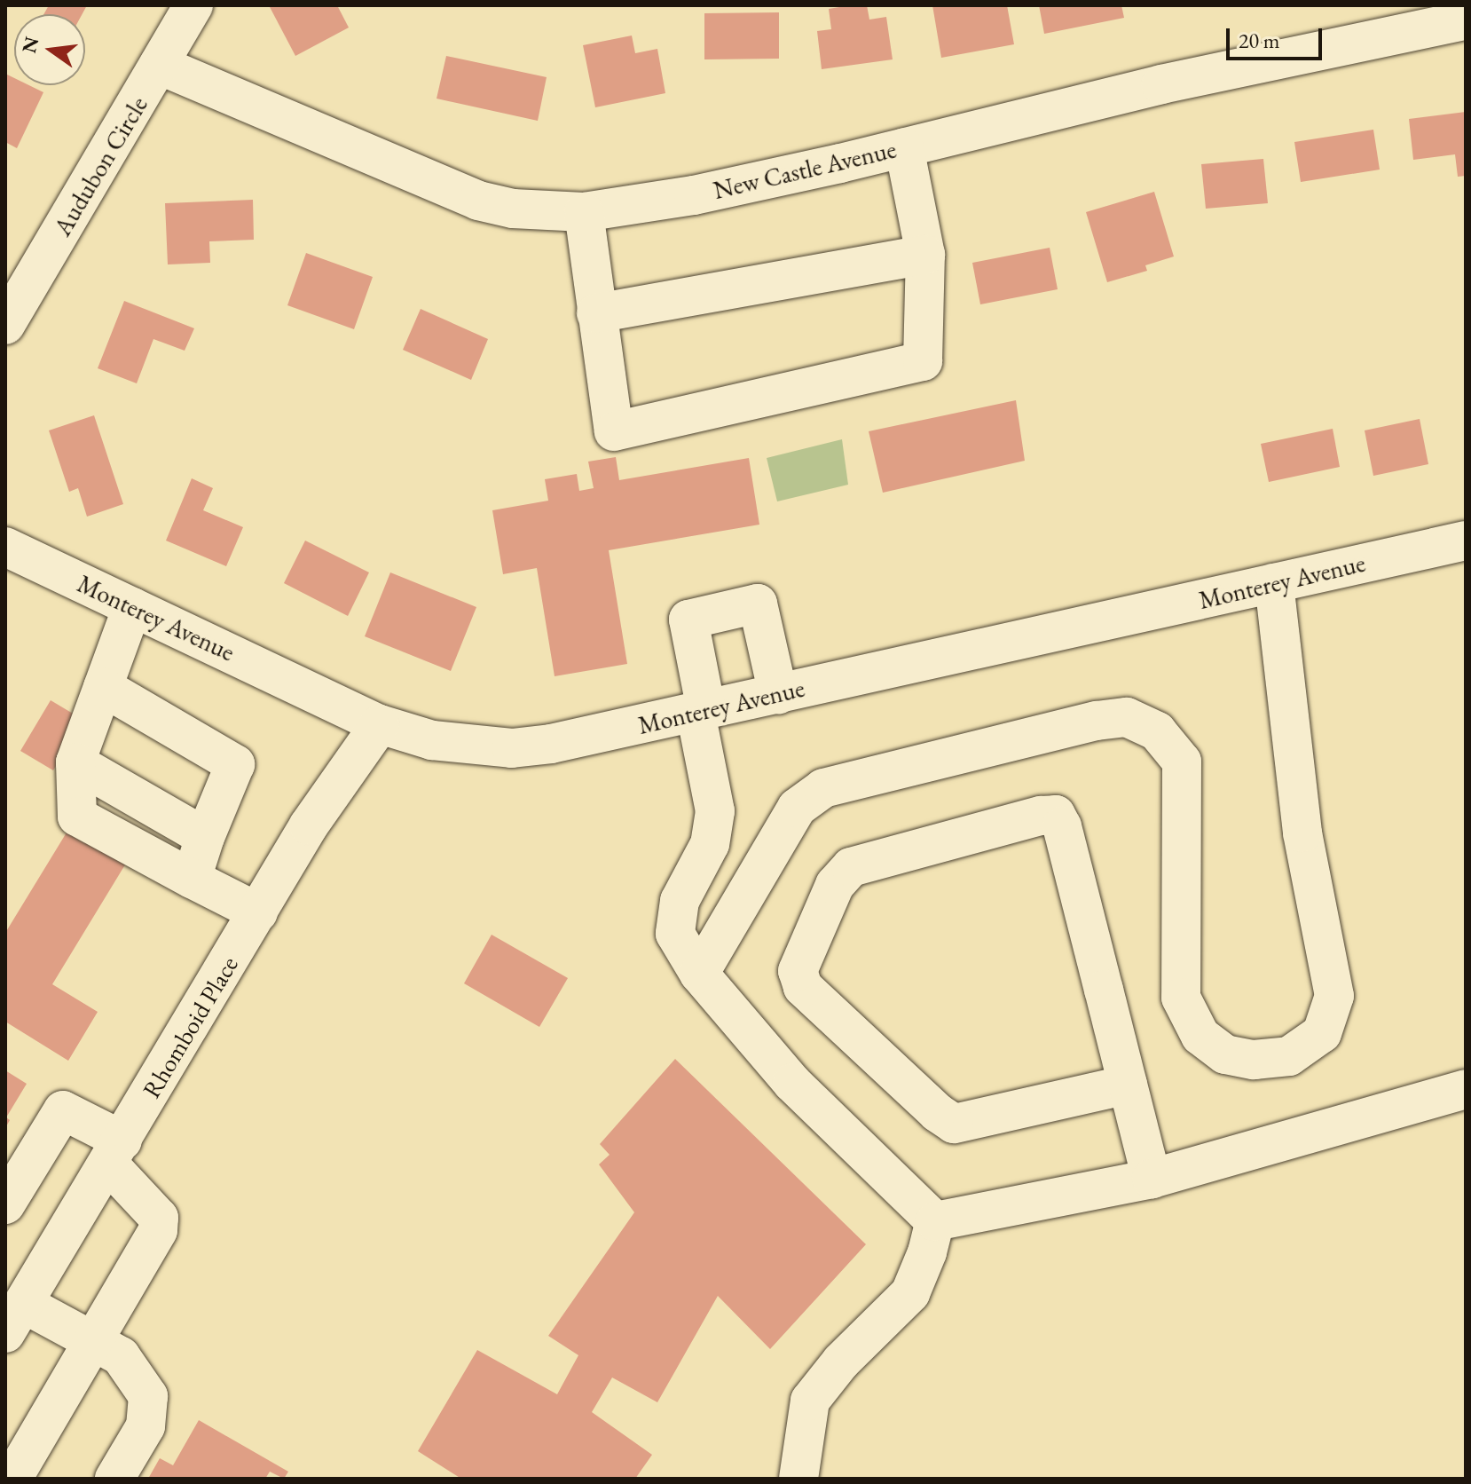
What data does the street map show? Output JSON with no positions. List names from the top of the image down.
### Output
{
  "streets": {
    "street": [
      "Audubon Circle",
      "New Castle Avenue",
      "Monterey Avenue",
      "Rhomboid Place"
    ]
  },
  "crossings": [
    ["Audubon Circle", "New Castle Avenue"],
    ["Monterey Avenue", "Rhomboid Place"]
  ],
  "scale_bar": "20 m",
  "north": "left"
}
